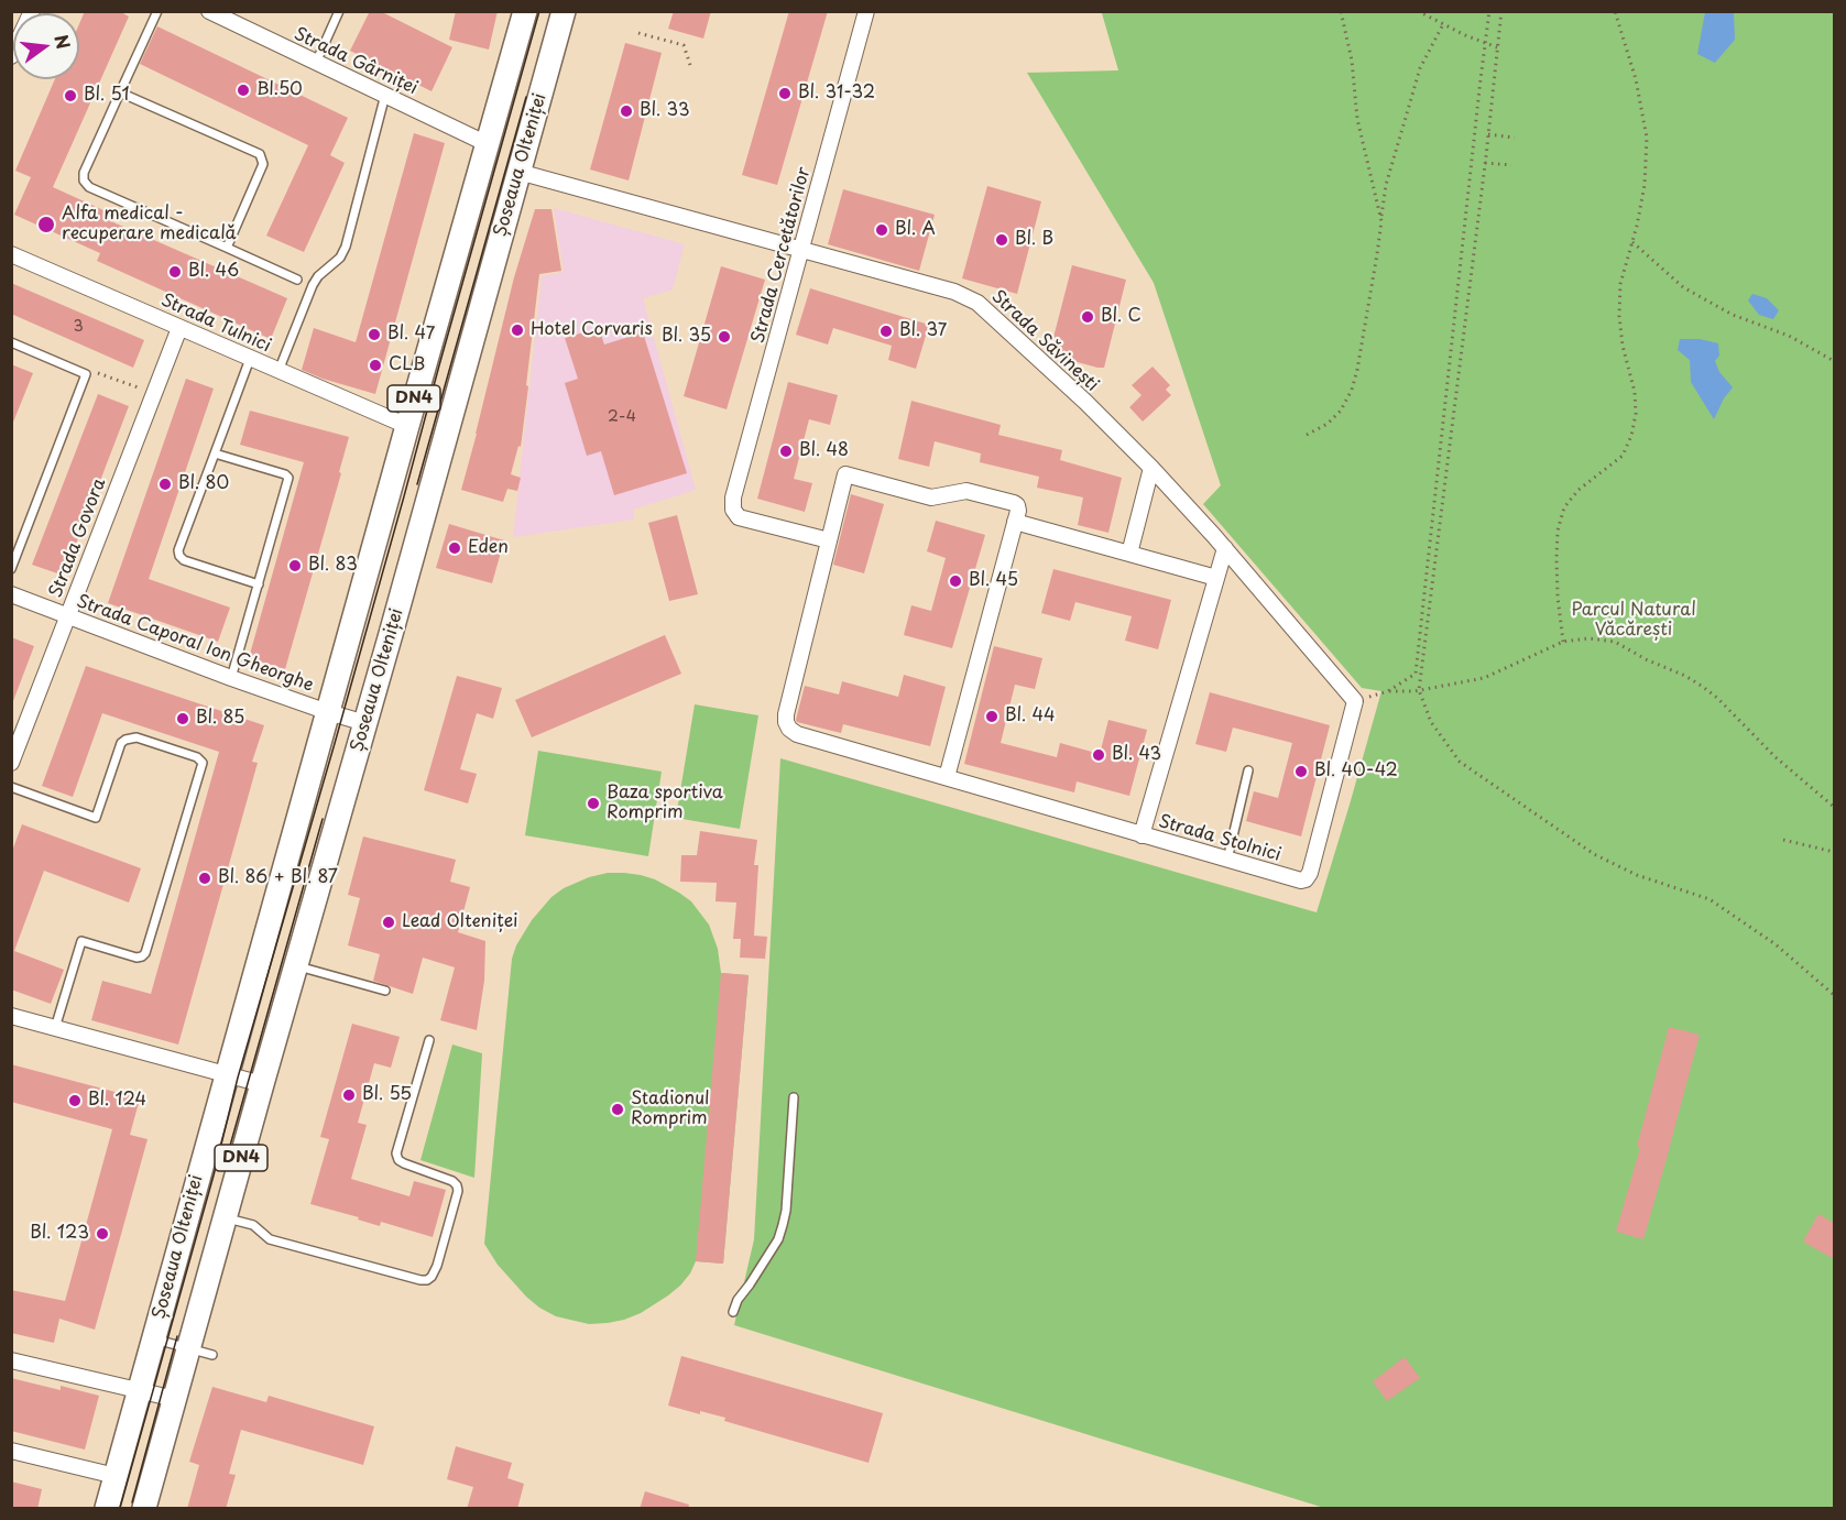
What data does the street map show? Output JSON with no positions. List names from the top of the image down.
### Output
{
  "streets": {
    "main road": ["Șoseaua Olteniței", "DN4"],
    "street": [
      "Strada Gârniței",
      "Strada Cercetătorilor",
      "Strada Tulnici",
      "Strada Săvinești",
      "Strada Govora",
      "Strada Caporal Ion Gheorghe",
      "Strada Stolnici"
    ]
  },
  "crossings": [
    ["Strada Gârniței", "Șoseaua Olteniței"],
    ["Șoseaua Olteniței", "Strada Tulnici"],
    ["Șoseaua Olteniței", "Strada Săvinești"],
    ["Șoseaua Olteniței", "Strada Caporal Ion Gheorghe"],
    ["Strada Cercetătorilor", "Strada Săvinești"],
    ["Strada Cercetătorilor", "Strada Stolnici"],
    ["Strada Tulnici", "Strada Govora"],
    ["Strada Săvinești", "Strada Stolnici"],
    ["Strada Govora", "Strada Caporal Ion Gheorghe"]
  ],
  "parks": ["Parcul Natural Văcărești"],
  "places": [
    "Bl.50",
    "Bl. 31-32",
    "Bl. 51",
    "Bl. 33",
    "Alfa medical - recuperare medicală",
    "Bl. A",
    "Bl. B",
    "Bl. 46",
    "Bl. C",
    "Hotel Corvaris",
    "Bl. 37",
    "Bl. 47",
    "Bl. 35",
    "CLB",
    "Bl. 48",
    "Bl. 80",
    "Eden",
    "Bl. 83",
    "Bl. 45",
    "Bl. 44",
    "Bl. 85",
    "Bl. 43",
    "Bl. 40-42",
    "Baza sportiva Romprim",
    "Bl. 86 + Bl. 87",
    "Lead Olteniței",
    "Bl. 55",
    "Bl. 124",
    "Stadionul Romprim",
    "Bl. 123"
  ],
  "house_numbers": ["3", "2-4"],
  "north": "right"
}
